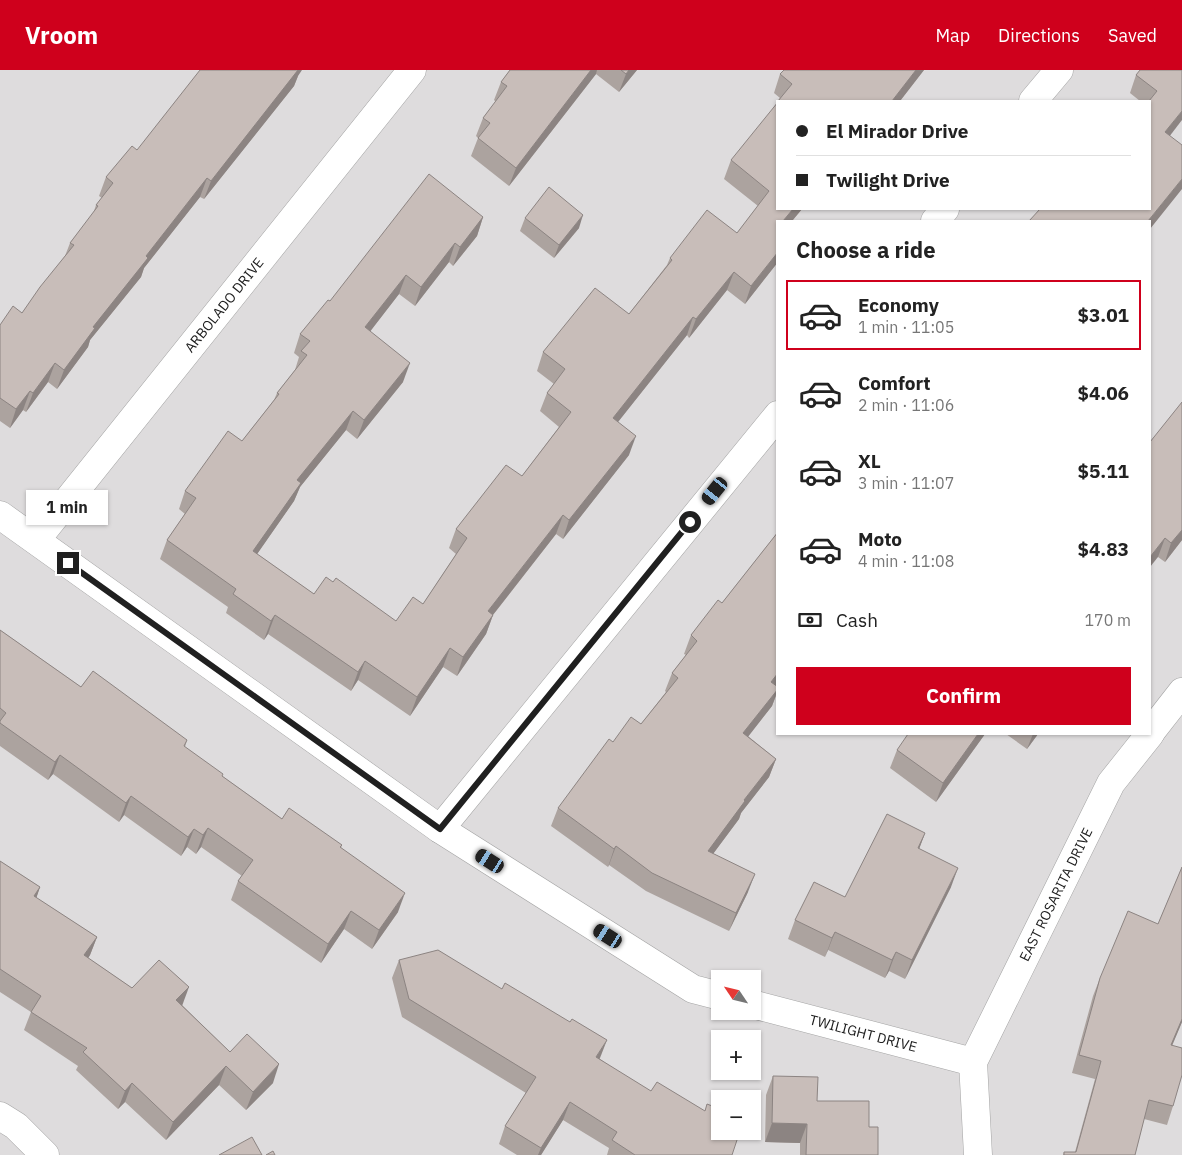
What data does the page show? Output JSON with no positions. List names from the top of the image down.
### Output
{
  "streets": {
    "street": ["ARBOLADO DRIVE", "EAST ROSARITA DRIVE", "TWILIGHT DRIVE"]
  },
  "crossings": [
    ["EAST ROSARITA DRIVE", "TWILIGHT DRIVE"]
  ],
  "north": "top left",
  "page": {
    "header": "Vroom",
    "nav": ["Map", "Directions", "Saved"],
    "banner": ["El Mirador Drive", "Twilight Drive"],
    "heading": "Choose a ride",
    "list": [
      {
        "name": "Economy",
        "note": "1 min · 11:05",
        "value": "$3.01"
      },
      {
        "name": "Comfort",
        "note": "2 min · 11:06",
        "value": "$4.06"
      },
      {
        "name": "XL",
        "note": "3 min · 11:07",
        "value": "$5.11"
      },
      {
        "name": "Moto",
        "note": "4 min · 11:08",
        "value": "$4.83"
      }
    ],
    "bubble": "1 min",
    "pay": ["Cash", "170 m"],
    "buttons": "Confirm",
    "map_buttons": ["+", "−"]
  }
}
